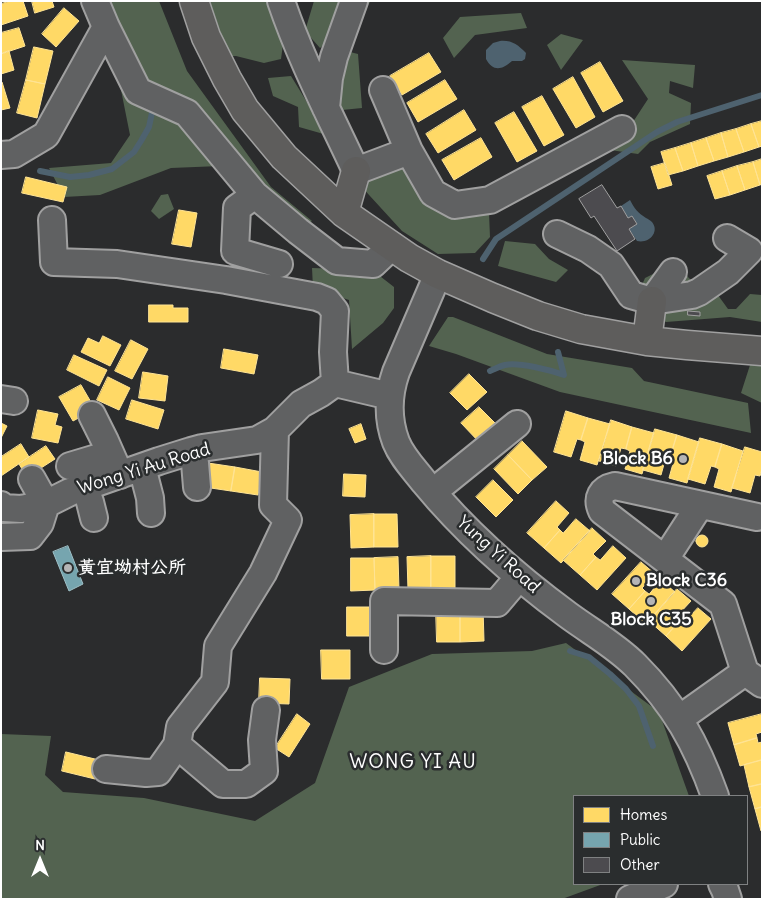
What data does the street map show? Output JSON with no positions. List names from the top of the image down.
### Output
{
  "streets": {
    "street": ["Wong Yi Au Road", "Yung Yi Road"]
  },
  "districts": ["WONG YI AU"],
  "places": [
    "Block B6",
    "黃宜坳村公所",
    "Block C36",
    "Block C35"
  ],
  "legend": ["Homes", "Public", "Other"],
  "north": "top"
}
